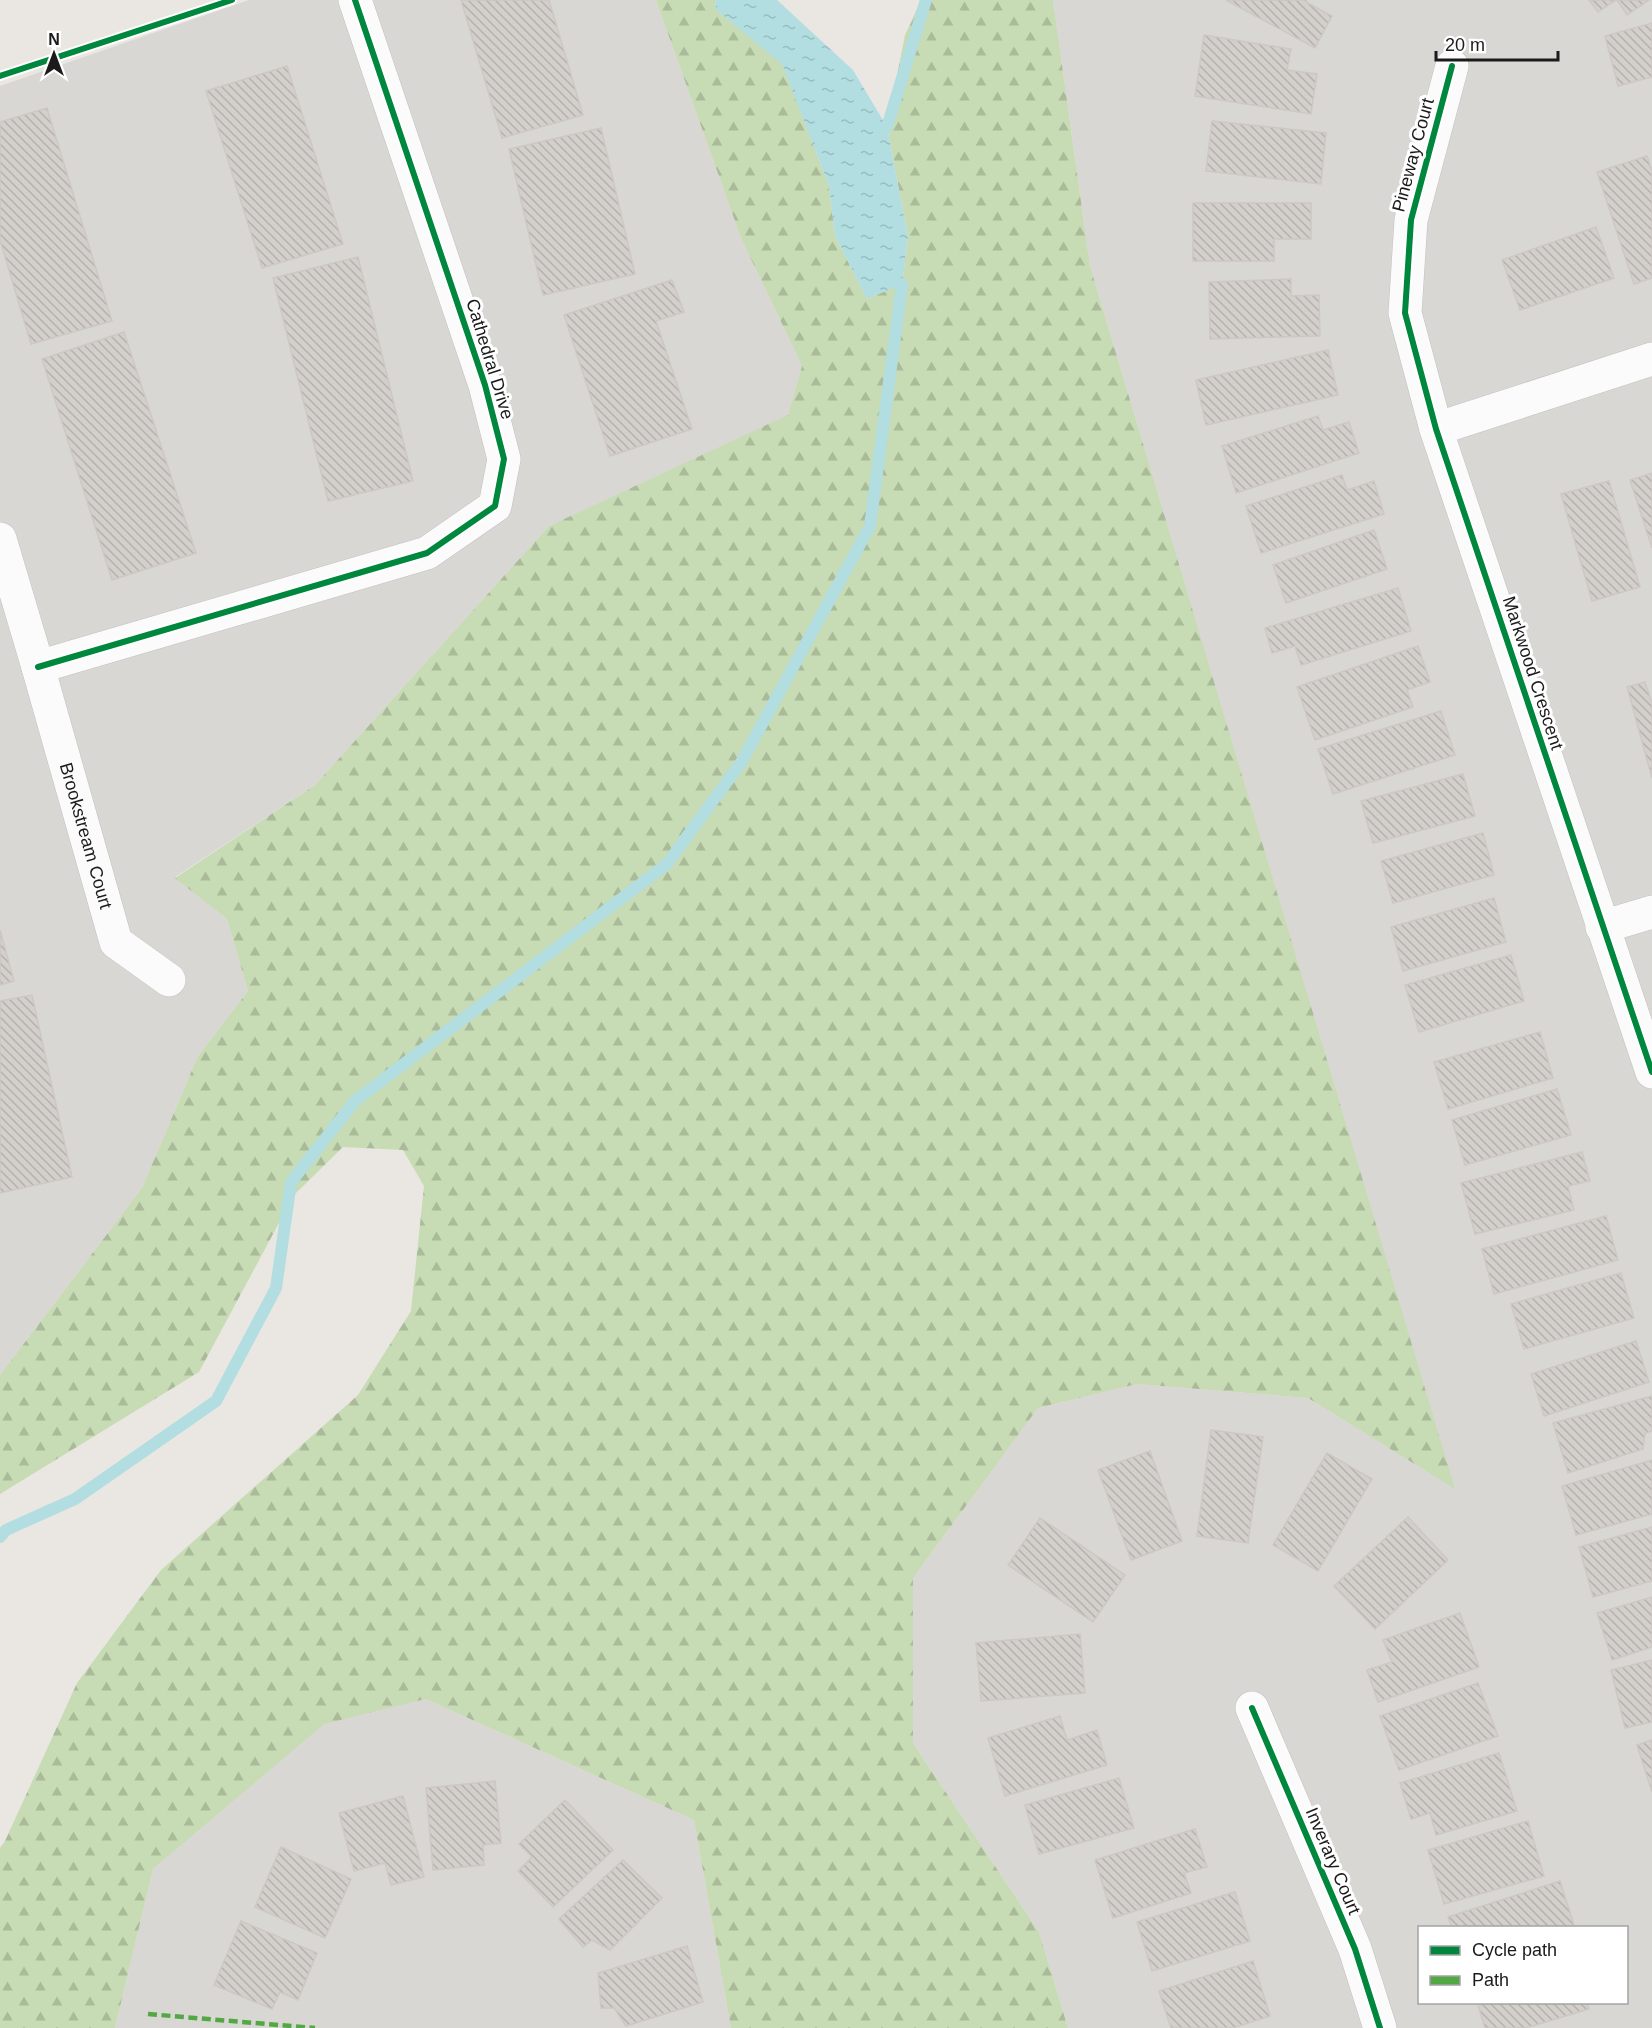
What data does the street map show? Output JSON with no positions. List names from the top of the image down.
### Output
{
  "streets": {
    "street": [
      "Pineway Court",
      "Cathedral Drive",
      "Markwood Crescent",
      "Brookstream Court",
      "Inverary Court"
    ]
  },
  "crossings": [
    ["Pineway Court", "Markwood Crescent"],
    ["Cathedral Drive", "Brookstream Court"]
  ],
  "legend": ["Cycle path", "Path"],
  "scale_bar": "20 m",
  "north": "top"
}
